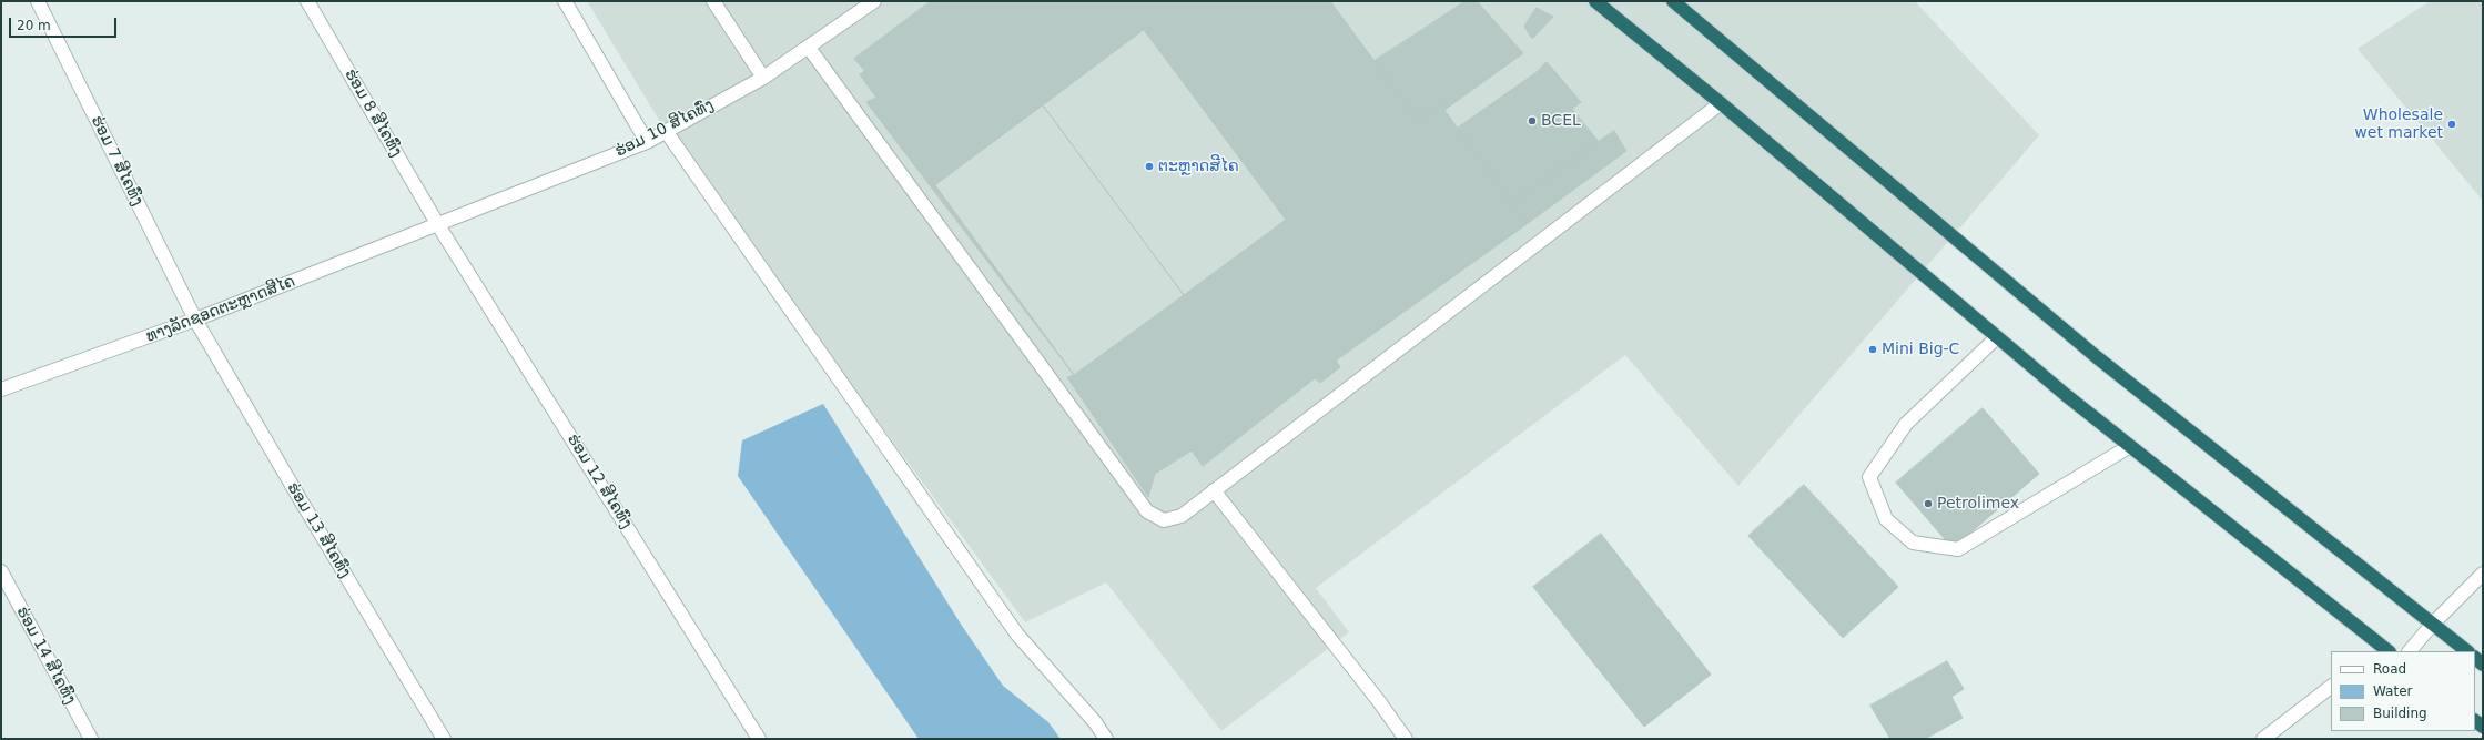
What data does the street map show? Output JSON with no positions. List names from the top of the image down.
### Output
{
  "streets": {
    "street": [
      "ຮ່ອມ 8 ສີໄຄທົ່ງ",
      "ຮ່ອມ 10 ສີໄຄທົ່ງ",
      "ຮ່ອມ 7 ສີໄຄທົ່ງ",
      "ທາງລັດຊອດຕະຫຼາດສີໄຄ",
      "ຮ່ອມ 12 ສີໄຄທົ່ງ",
      "ຮ່ອມ 13 ສີໄຄທົ່ງ",
      "ຮ່ອມ 14 ສີໄຄທົ່ງ"
    ]
  },
  "crossings": [
    ["ຮ່ອມ 8 ສີໄຄທົ່ງ", "ຮ່ອມ 10 ສີໄຄທົ່ງ"],
    ["ຮ່ອມ 8 ສີໄຄທົ່ງ", "ທາງລັດຊອດຕະຫຼາດສີໄຄ"],
    ["ຮ່ອມ 8 ສີໄຄທົ່ງ", "ຮ່ອມ 12 ສີໄຄທົ່ງ"],
    ["ຮ່ອມ 10 ສີໄຄທົ່ງ", "ທາງລັດຊອດຕະຫຼາດສີໄຄ"],
    ["ຮ່ອມ 10 ສີໄຄທົ່ງ", "ຮ່ອມ 12 ສີໄຄທົ່ງ"],
    ["ຮ່ອມ 7 ສີໄຄທົ່ງ", "ທາງລັດຊອດຕະຫຼາດສີໄຄ"],
    ["ຮ່ອມ 7 ສີໄຄທົ່ງ", "ຮ່ອມ 13 ສີໄຄທົ່ງ"],
    ["ທາງລັດຊອດຕະຫຼາດສີໄຄ", "ຮ່ອມ 12 ສີໄຄທົ່ງ"],
    ["ທາງລັດຊອດຕະຫຼາດສີໄຄ", "ຮ່ອມ 13 ສີໄຄທົ່ງ"]
  ],
  "places": [
    "BCEL",
    "Wholesale wet market",
    "ຕະຫຼາດສີໄຄ",
    "Mini Big-C",
    "Petrolimex"
  ],
  "legend": ["Road", "Water", "Building"],
  "scale_bar": "20 m"
}
